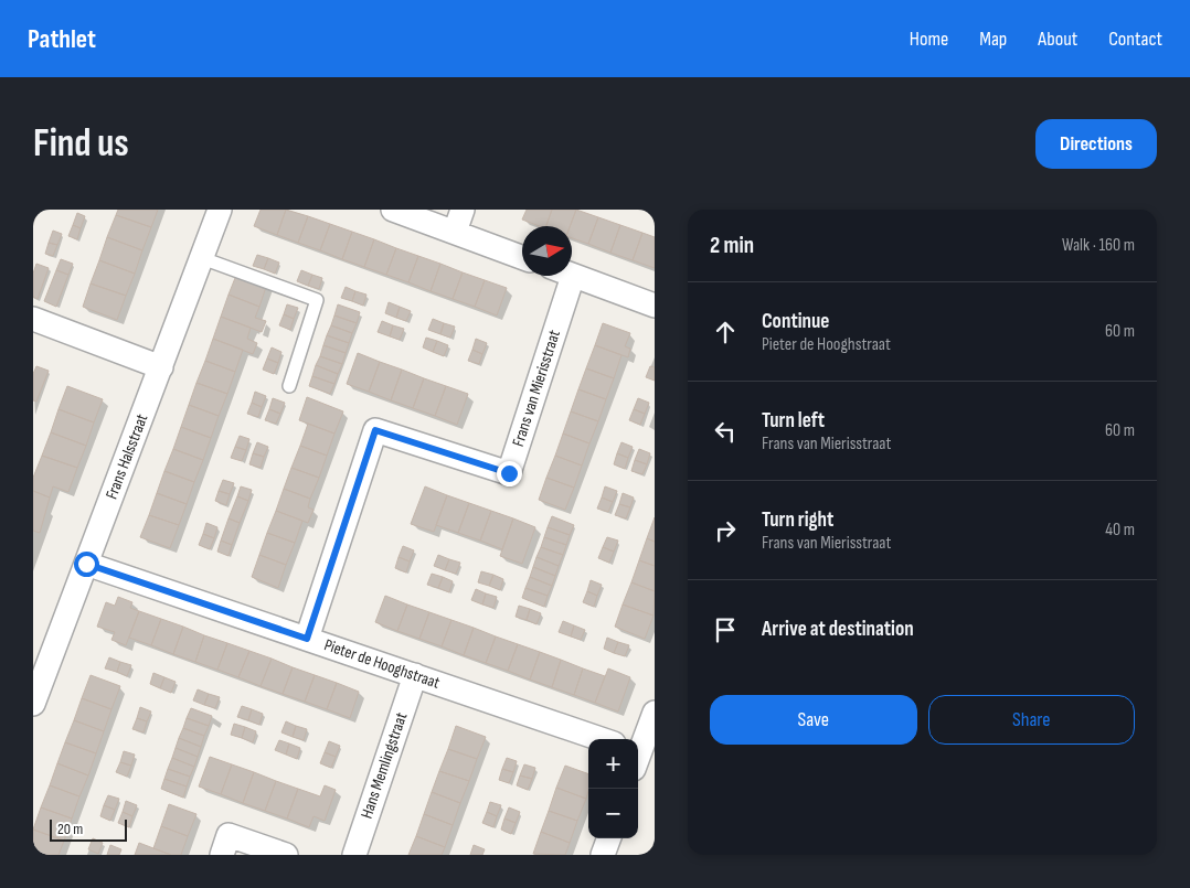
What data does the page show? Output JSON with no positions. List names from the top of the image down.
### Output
{
  "streets": {
    "street": [
      "Frans van Mierisstraat",
      "Frans Halsstraat",
      "Pieter de Hooghstraat",
      "Hans Memlingstraat"
    ]
  },
  "crossings": [
    ["Frans van Mierisstraat", "Pieter de Hooghstraat"],
    ["Frans Halsstraat", "Pieter de Hooghstraat"],
    ["Pieter de Hooghstraat", "Hans Memlingstraat"]
  ],
  "scale_bar": "20 m",
  "north": "right",
  "page": {
    "header": "Pathlet",
    "nav": [
      "Home",
      "Map",
      "About",
      "Contact"
    ],
    "buttons": [
      "Directions",
      ["Save", "Share"]
    ],
    "title": "Find us",
    "heading": ["2 min", "Walk · 160 m"],
    "list": [
      ["Continue", "Pieter de Hooghstraat", "60 m"],
      ["Turn left", "Frans van Mierisstraat", "60 m"],
      ["Turn right", "Frans van Mierisstraat", "40 m"],
      "Arrive at destination"
    ],
    "map_buttons": ["+", "−"],
    "scale": "20 m"
  }
}
